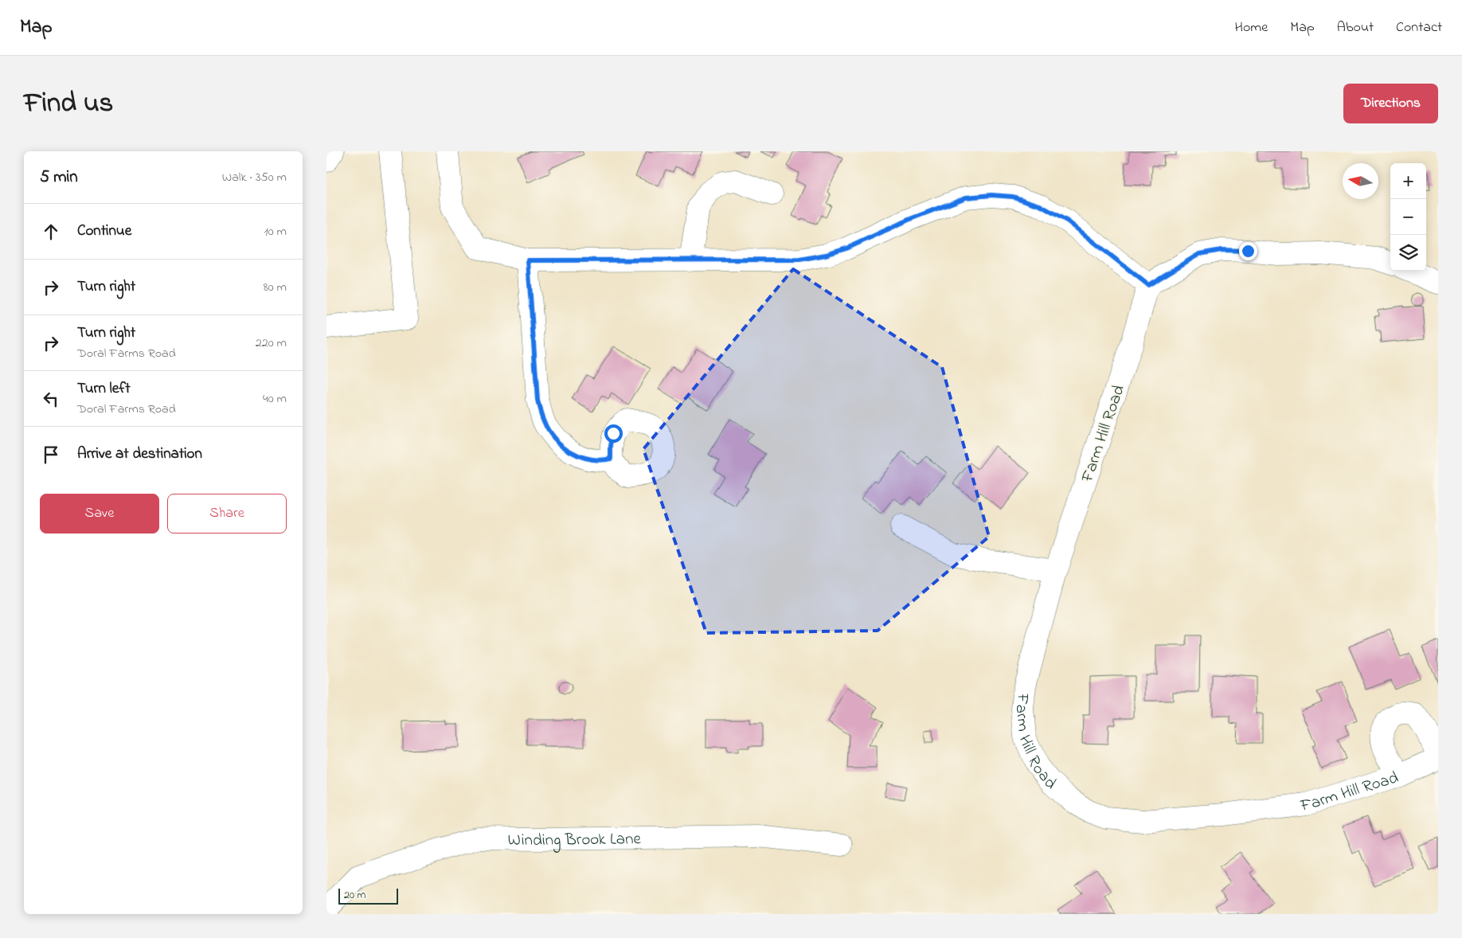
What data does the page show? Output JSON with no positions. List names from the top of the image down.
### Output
{
  "streets": {
    "street": ["Farm Hill Road", "Winding Brook Lane"]
  },
  "scale_bar": "20 m",
  "north": "left",
  "page": {
    "header": "Map",
    "nav": [
      "Home",
      "Map",
      "About",
      "Contact"
    ],
    "title": "Find us",
    "buttons": [
      "Directions",
      ["Save", "Share"]
    ],
    "heading": ["5 min", "Walk · 350 m"],
    "map_buttons": ["+", "−"],
    "list": [
      ["Continue", "10 m"],
      ["Turn right", "80 m"],
      ["Turn right", "Doral Farms Road", "220 m"],
      ["Turn left", "Doral Farms Road", "40 m"],
      "Arrive at destination"
    ],
    "scale": "20 m"
  }
}
